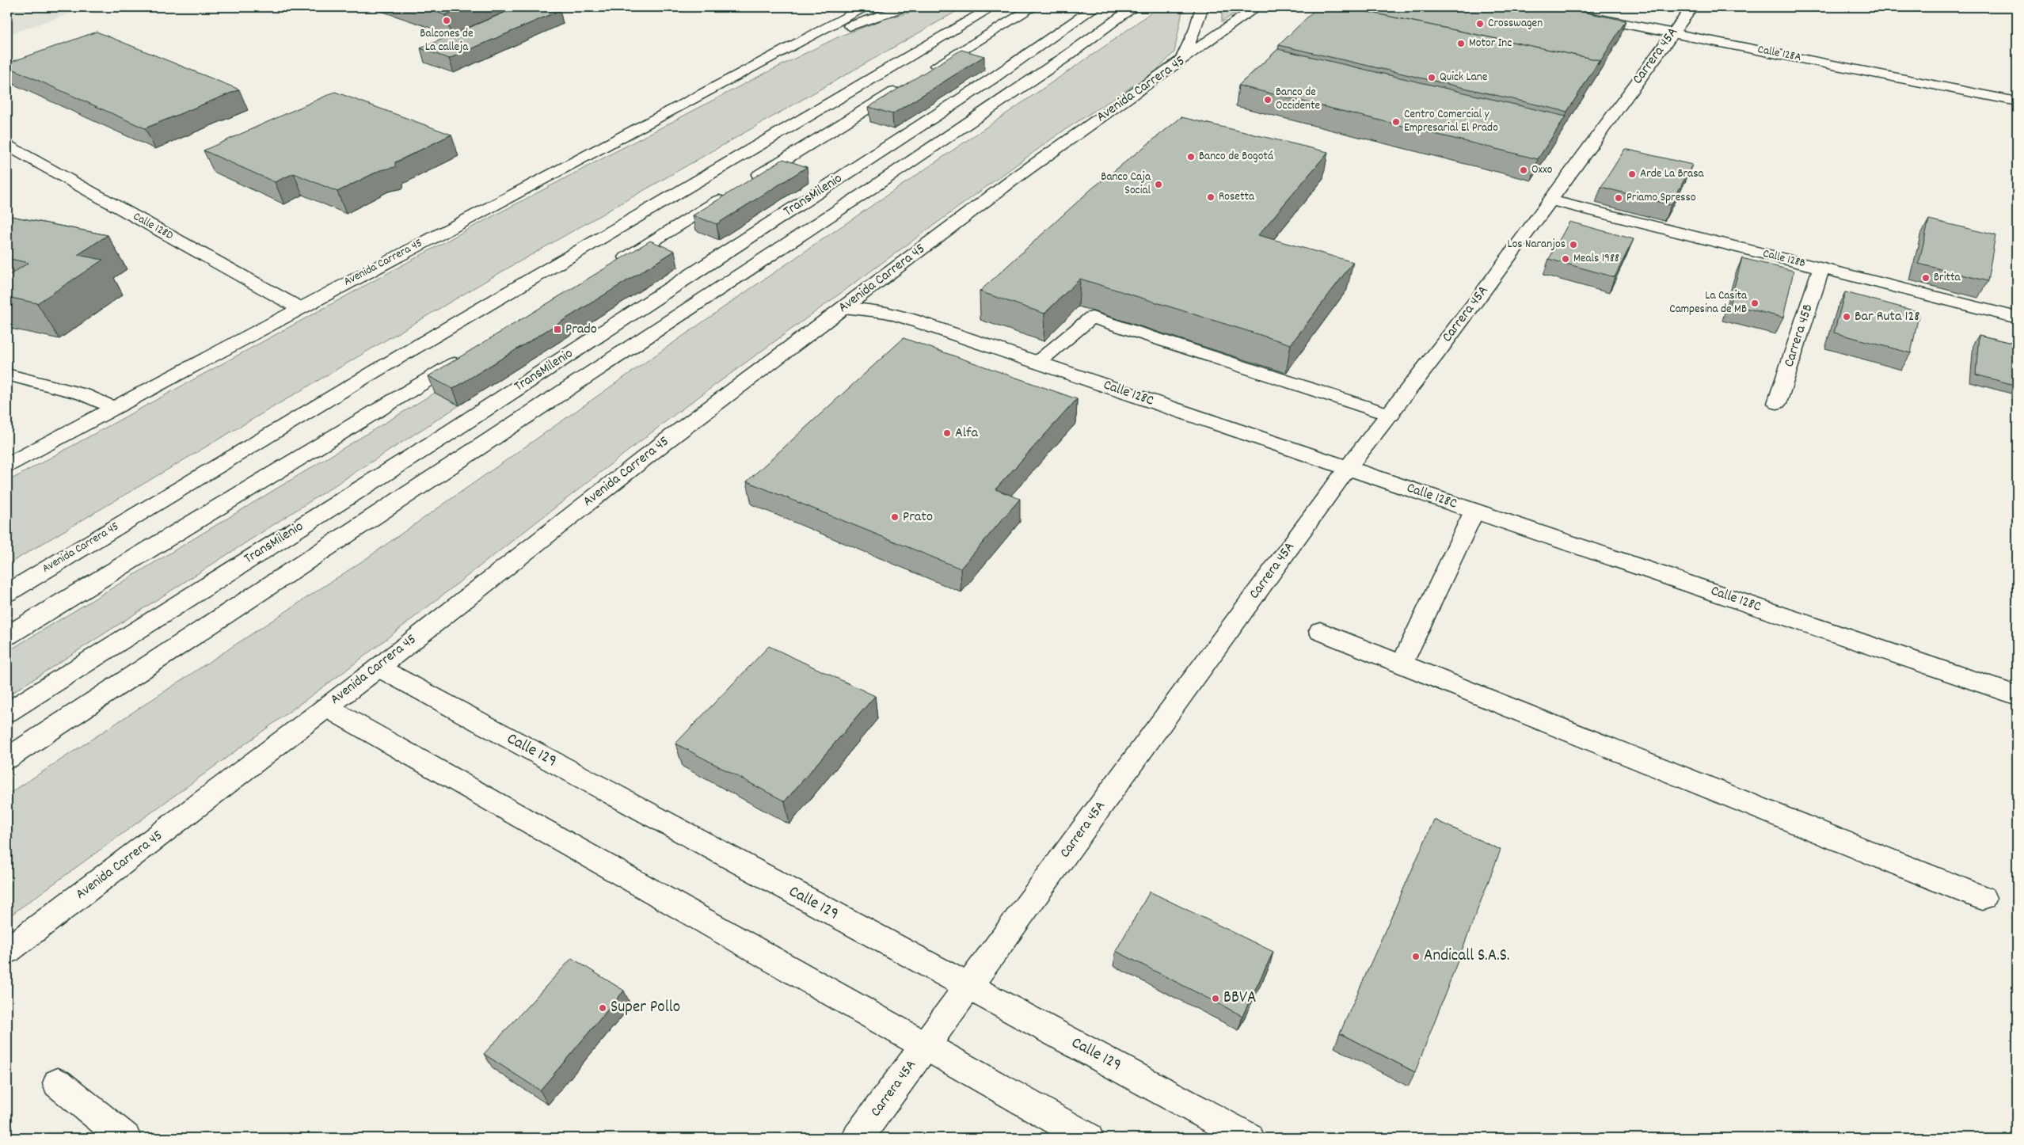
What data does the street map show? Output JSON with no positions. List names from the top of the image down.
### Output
{
  "streets": {
    "main road": [
      "Calle 128A",
      "Carrera 45A",
      "Avenida Carrera 45",
      "TransMilenio",
      "Calle 128D",
      "Calle 128B",
      "Carrera 45B",
      "Calle 128C",
      "Calle 129"
    ]
  },
  "crossings": [
    ["Calle 128A", "Carrera 45A"],
    ["Carrera 45A", "Calle 128B"],
    ["Carrera 45A", "Calle 128C"],
    ["Carrera 45A", "Calle 129"],
    ["Avenida Carrera 45", "Calle 128D"],
    ["Avenida Carrera 45", "Calle 128C"],
    ["Avenida Carrera 45", "Calle 129"],
    ["Calle 128B", "Carrera 45B"]
  ],
  "places": {
    "other": [
      "Balcones de La calleja",
      "Crosswagen",
      "Motor Inc",
      "Quick Lane",
      "Banco de Occidente",
      "Centro Comercial y Empresarial El Prado",
      "Banco de Bogotá",
      "Oxxo",
      "Arde La Brasa",
      "Banco Caja Social",
      "Rosetta",
      "Priamo Spresso",
      "Los Naranjos",
      "Meals 1988",
      "Britta",
      "La Casita Campesina de MB",
      "Bar Ruta 128",
      "Alfa",
      "Prato",
      "Andicall S.A.S.",
      "BBVA",
      "Super Pollo"
    ],
    "transit": ["Prado"]
  }
}
